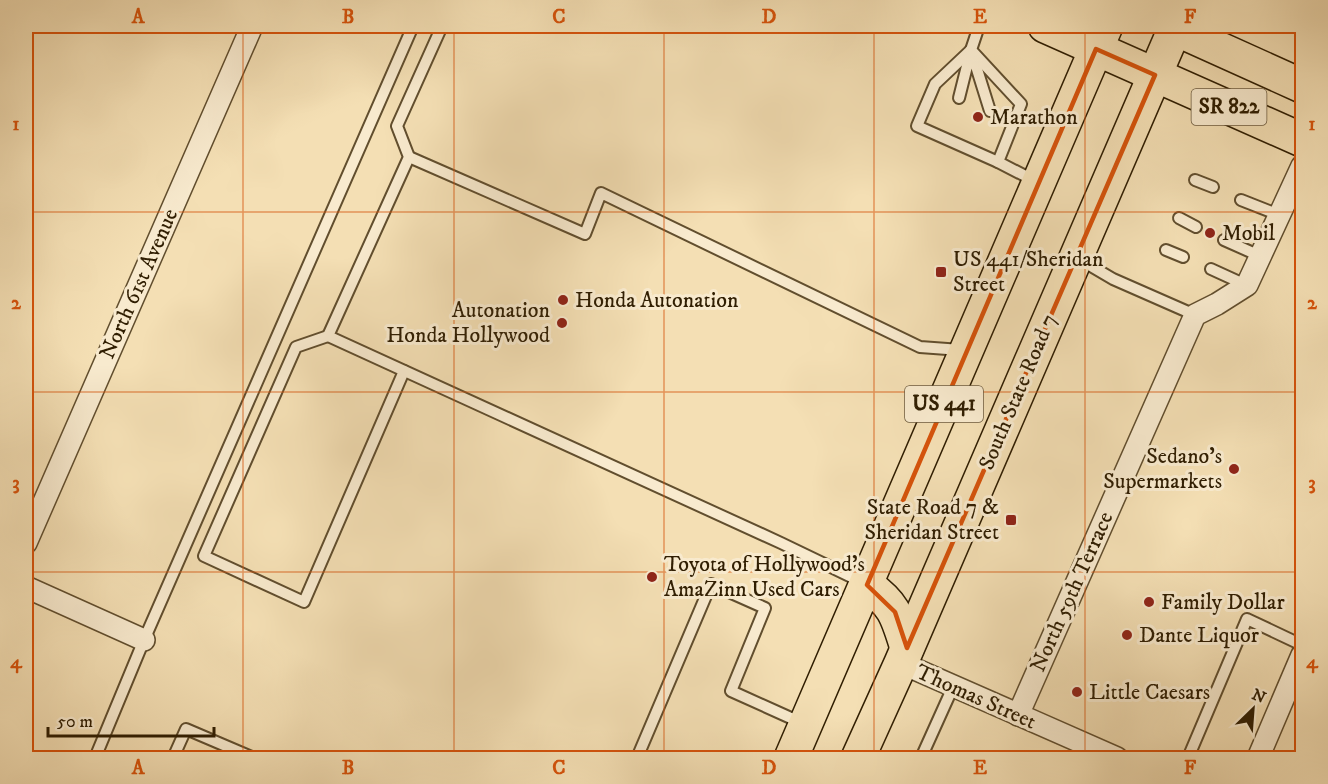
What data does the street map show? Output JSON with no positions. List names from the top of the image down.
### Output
{
  "streets": {
    "main road": ["SR 822", "South State Road 7", "US 441"],
    "street": ["North 61st Avenue", "North 59th Terrace", "Thomas Street"]
  },
  "crossings": [
    ["SR 822", "South State Road 7"],
    ["SR 822", "US 441"],
    ["South State Road 7", "Thomas Street"],
    ["North 59th Terrace", "Thomas Street"]
  ],
  "places": {
    "other": [
      "Marathon",
      "Mobil",
      "Honda Autonation",
      "Autonation Honda Hollywood",
      "Sedano's Supermarkets",
      "Toyota of Hollywood's AmaZinn Used Cars",
      "Family Dollar",
      "Dante Liquor",
      "Little Caesars"
    ],
    "transit": ["US 441/Sheridan Street", "State Road 7 & Sheridan Street"]
  },
  "scale_bar": "50 m",
  "north": "top right",
  "grid": {
    "columns": [
      "A",
      "B",
      "C",
      "D",
      "E",
      "F"
    ],
    "rows": [
      "1",
      "2",
      "3",
      "4"
    ]
  }
}
